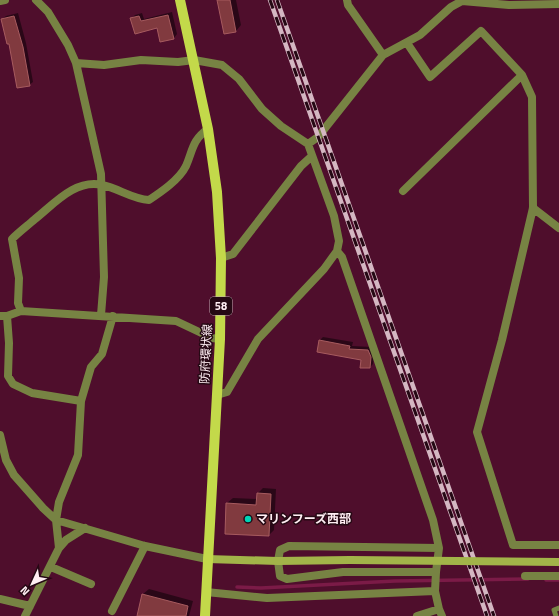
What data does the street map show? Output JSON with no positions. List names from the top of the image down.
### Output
{
  "streets": {
    "main road": ["58", "防府環状線"]
  },
  "places": ["マリンフーズ西部"],
  "north": "bottom left"
}
